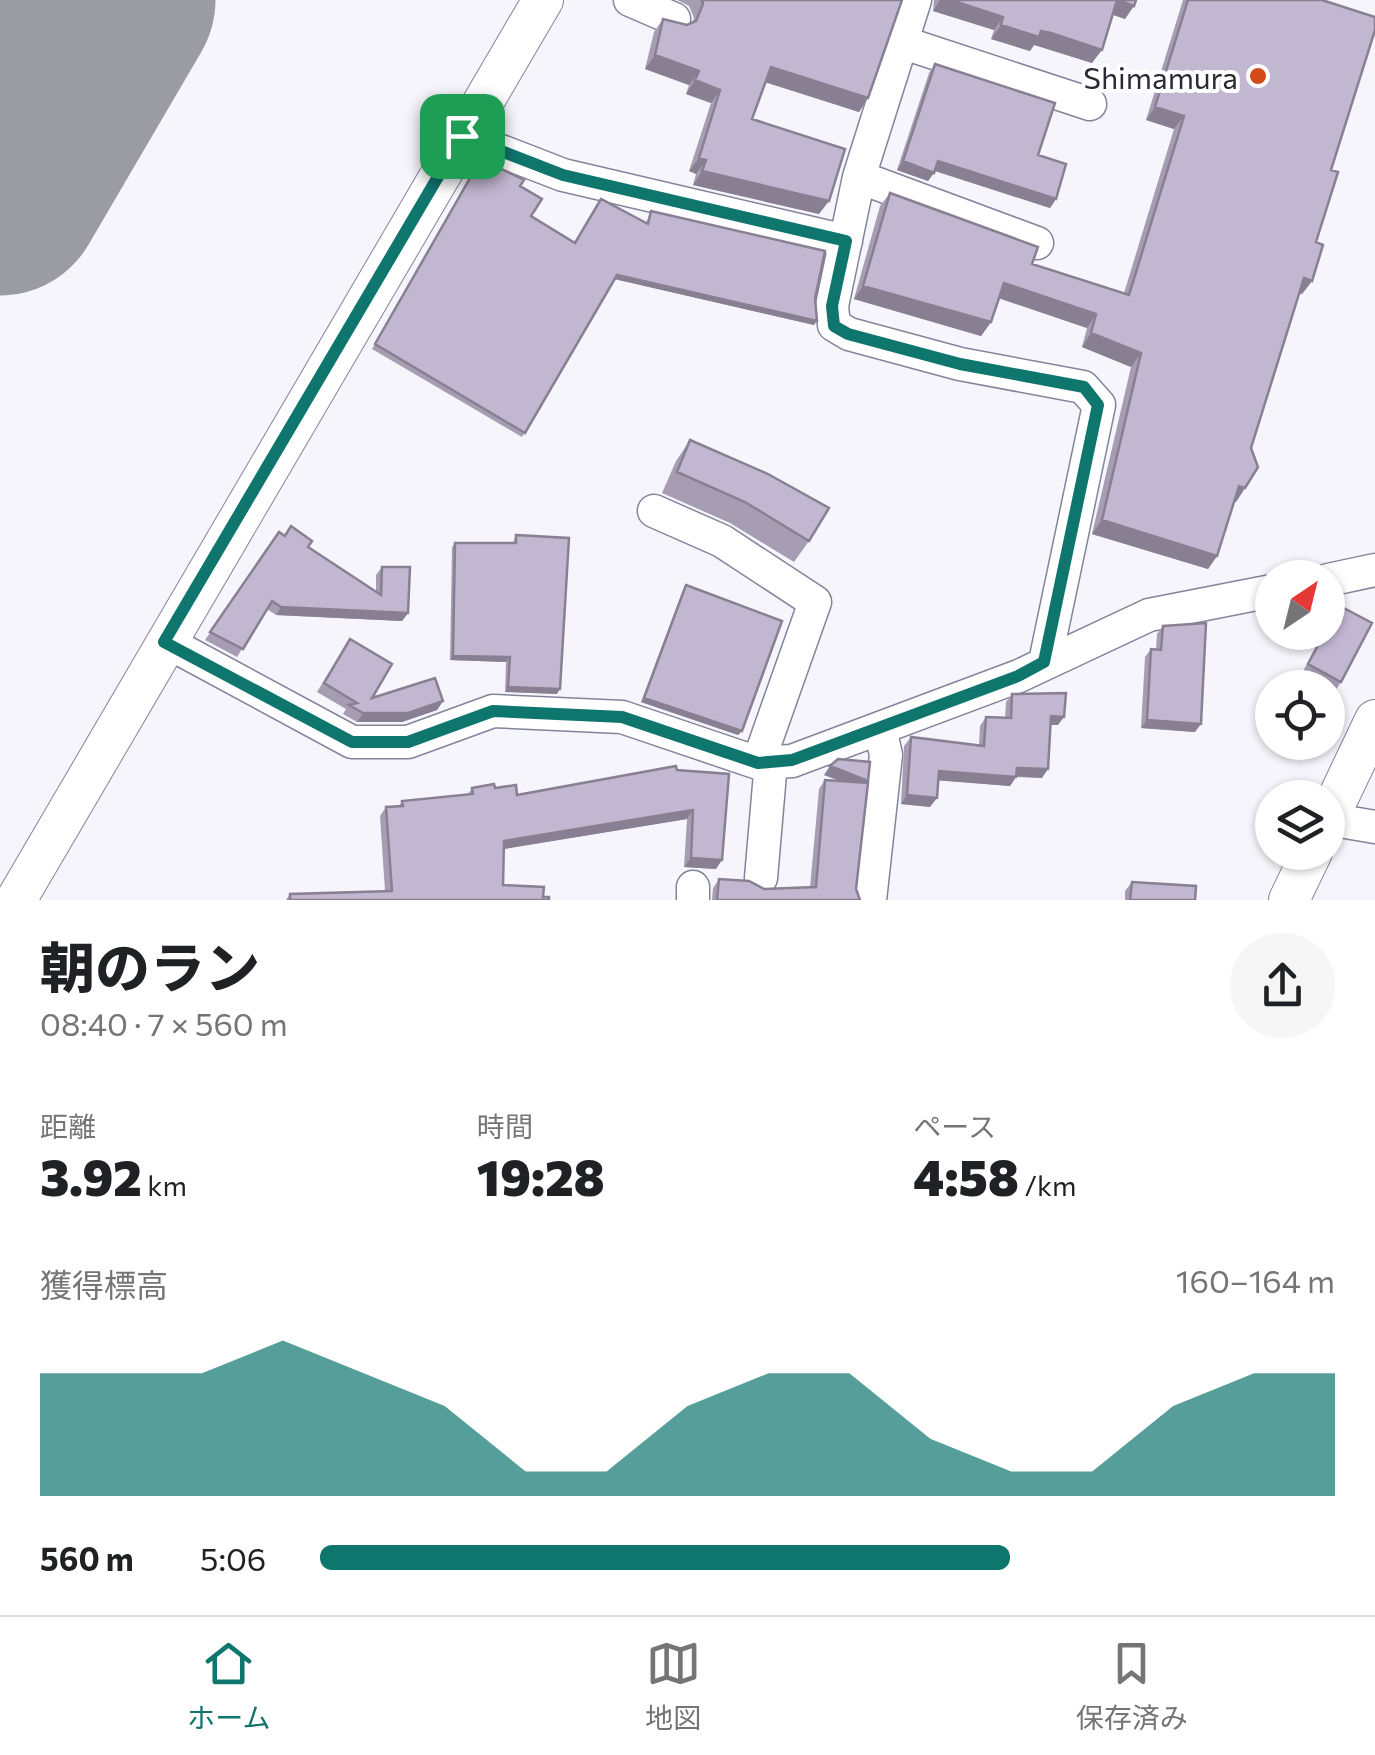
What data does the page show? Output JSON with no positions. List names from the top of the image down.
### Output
{
  "places": ["Shimamura"],
  "north": "top right",
  "page": {
    "heading": ["朝のラン", "08:40 · 7 × 560 m"],
    "stats": [
      ["距離", "3.92 km"],
      ["時間", "19:28"],
      ["ペース", "4:58 /km"]
    ],
    "chart": ["獲得標高", "160–164 m"],
    "list": [
      {
        "name": "560 m",
        "note": "5:06"
      }
    ],
    "tabs": ["ホーム", "地図", "保存済み"]
  }
}
